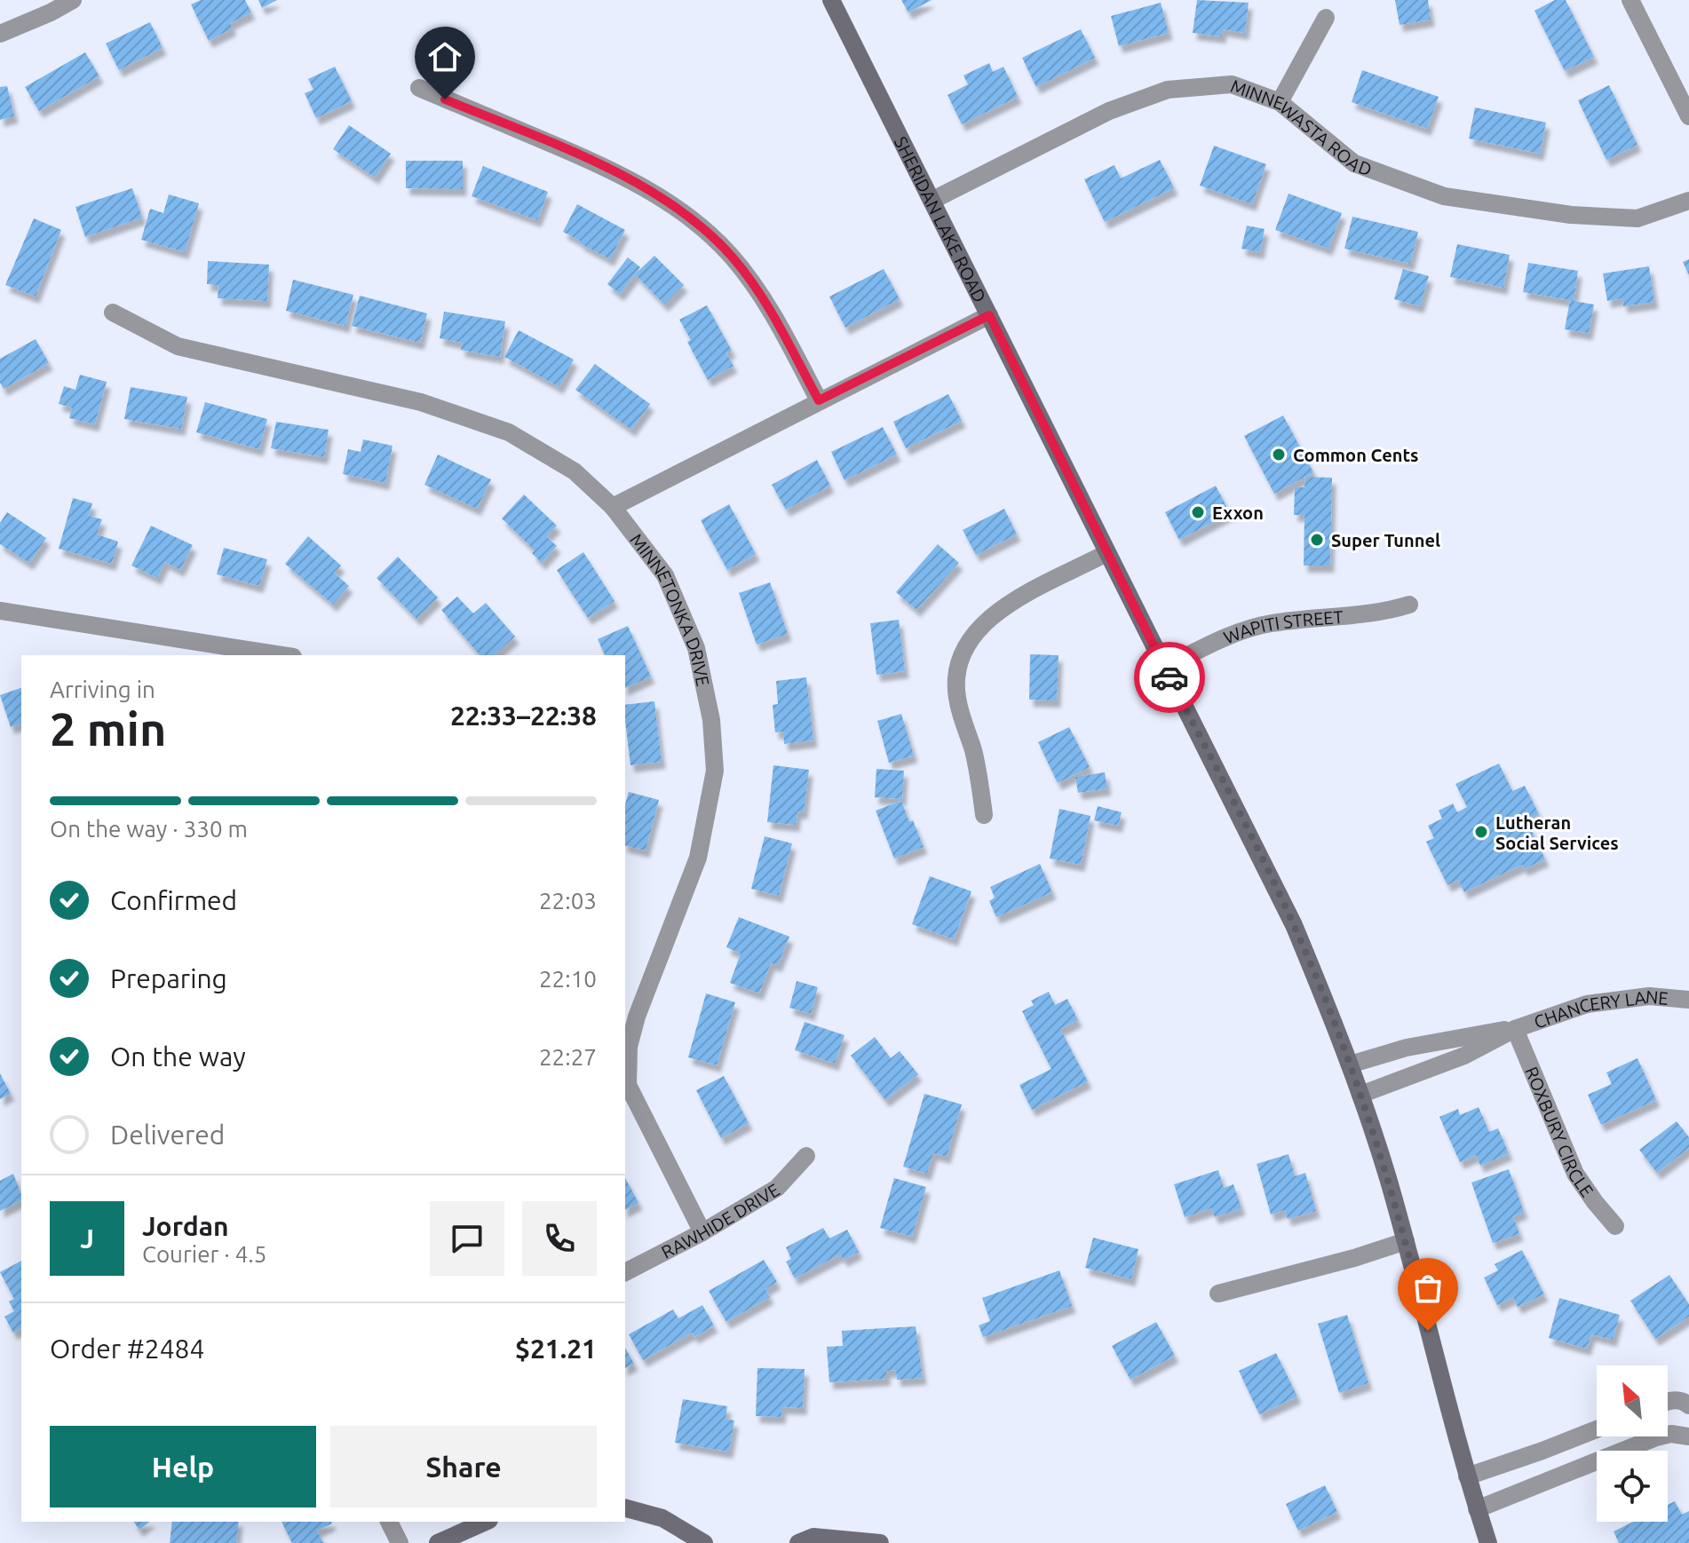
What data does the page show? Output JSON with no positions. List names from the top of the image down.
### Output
{
  "streets": {
    "main road": ["SHERIDAN LAKE ROAD"],
    "street": [
      "MINNEWASTA ROAD",
      "MINNETONKA DRIVE",
      "WAPITI STREET",
      "CHANCERY LANE",
      "ROXBURY CIRCLE",
      "RAWHIDE DRIVE"
    ]
  },
  "crossings": [
    ["MINNEWASTA ROAD", "SHERIDAN LAKE ROAD"],
    ["SHERIDAN LAKE ROAD", "WAPITI STREET"],
    ["SHERIDAN LAKE ROAD", "CHANCERY LANE"],
    ["MINNETONKA DRIVE", "RAWHIDE DRIVE"],
    ["CHANCERY LANE", "ROXBURY CIRCLE"]
  ],
  "places": [
    "Common Cents",
    "Exxon",
    "Super Tunnel",
    "Lutheran Social Services"
  ],
  "north": "top left",
  "page": {
    "heading": ["2 min", "Arriving in", "22:33–22:38"],
    "panel": [
      "Jordan",
      "Courier · 4.5",
      "Order #2484",
      "$21.21"
    ],
    "bar": "On the way · 330 m",
    "list": [
      ["Confirmed", "22:03"],
      ["Preparing", "22:10"],
      ["On the way", "22:27"],
      "Delivered"
    ],
    "round": "J",
    "buttons": ["Help", "Share"]
  }
}
